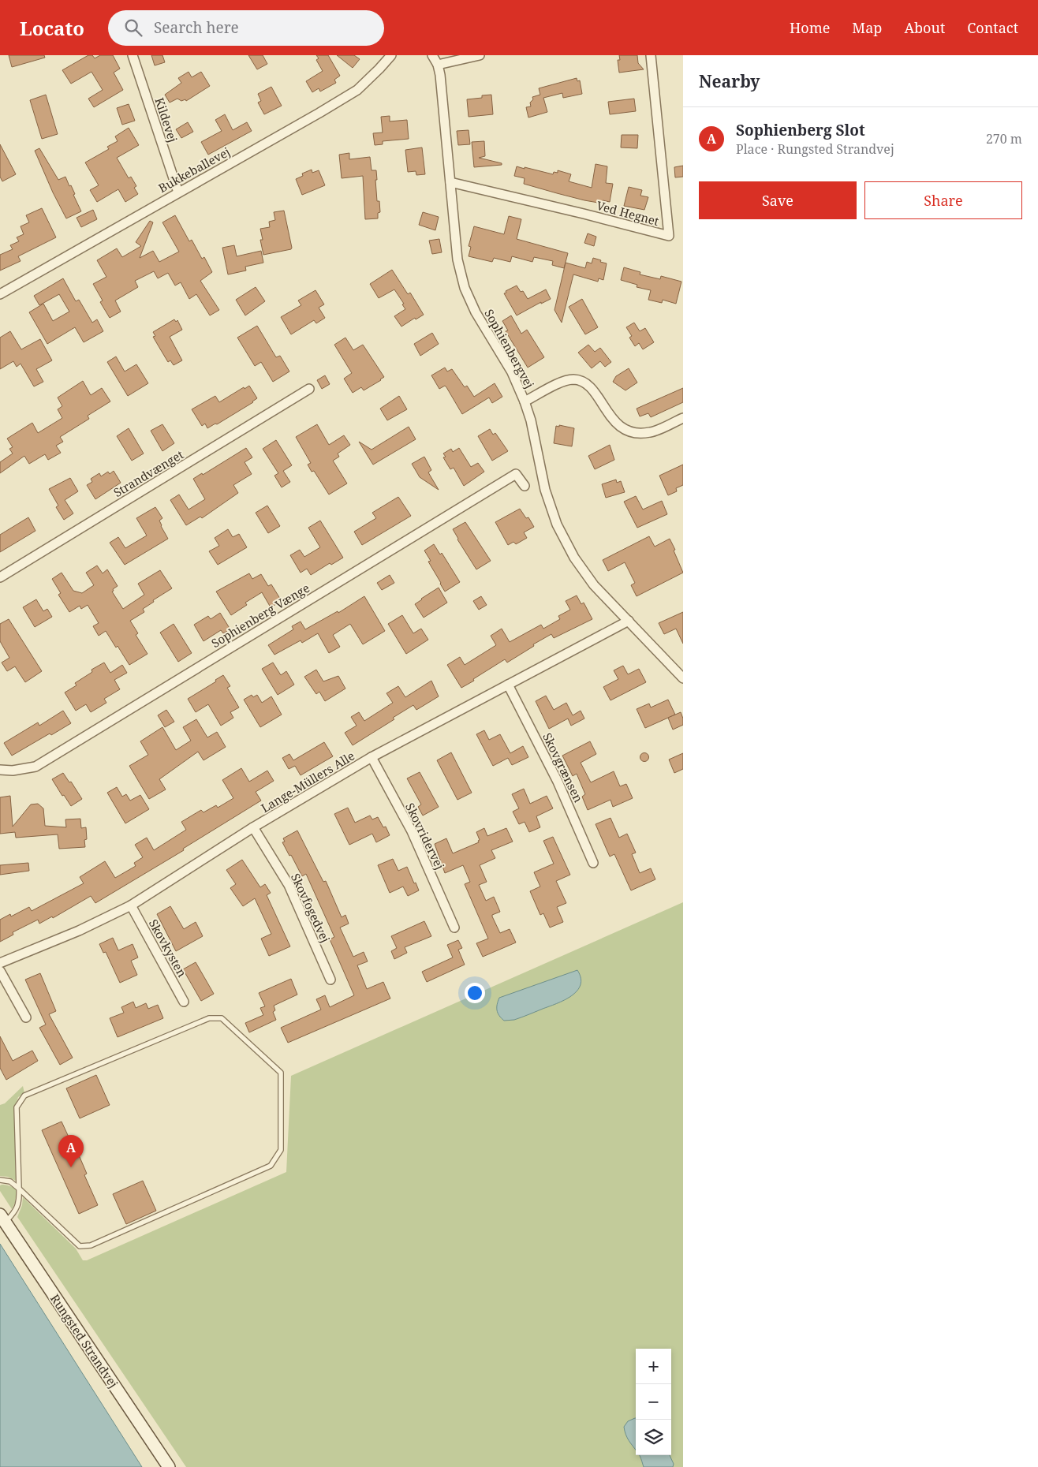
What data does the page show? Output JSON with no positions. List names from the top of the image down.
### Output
{
  "streets": {
    "main road": ["Rungsted Strandvej"],
    "street": [
      "Kildevej",
      "Bukkeballevej",
      "Ved Hegnet",
      "Sophienbergvej",
      "Strandvænget",
      "Sophienberg Vænge",
      "Skovgrænsen",
      "Lange-Müllers Alle",
      "Skovridervej",
      "Skovfogedvej",
      "Skovkysten"
    ]
  },
  "crossings": [
    ["Kildevej", "Bukkeballevej"],
    ["Ved Hegnet", "Sophienbergvej"],
    ["Sophienbergvej", "Lange-Müllers Alle"],
    ["Skovgrænsen", "Lange-Müllers Alle"],
    ["Lange-Müllers Alle", "Skovridervej"],
    ["Lange-Müllers Alle", "Skovfogedvej"],
    ["Lange-Müllers Alle", "Skovkysten"]
  ],
  "page": {
    "header": "Locato",
    "search": "Search here",
    "nav": [
      "Home",
      "Map",
      "About",
      "Contact"
    ],
    "heading": "Nearby",
    "list": [
      {
        "mark": "A",
        "name": "Sophienberg Slot",
        "note": "Place · Rungsted Strandvej",
        "value": "270 m"
      }
    ],
    "buttons": ["Save", "Share"],
    "pins": "A",
    "map_buttons": ["+", "−"]
  }
}
